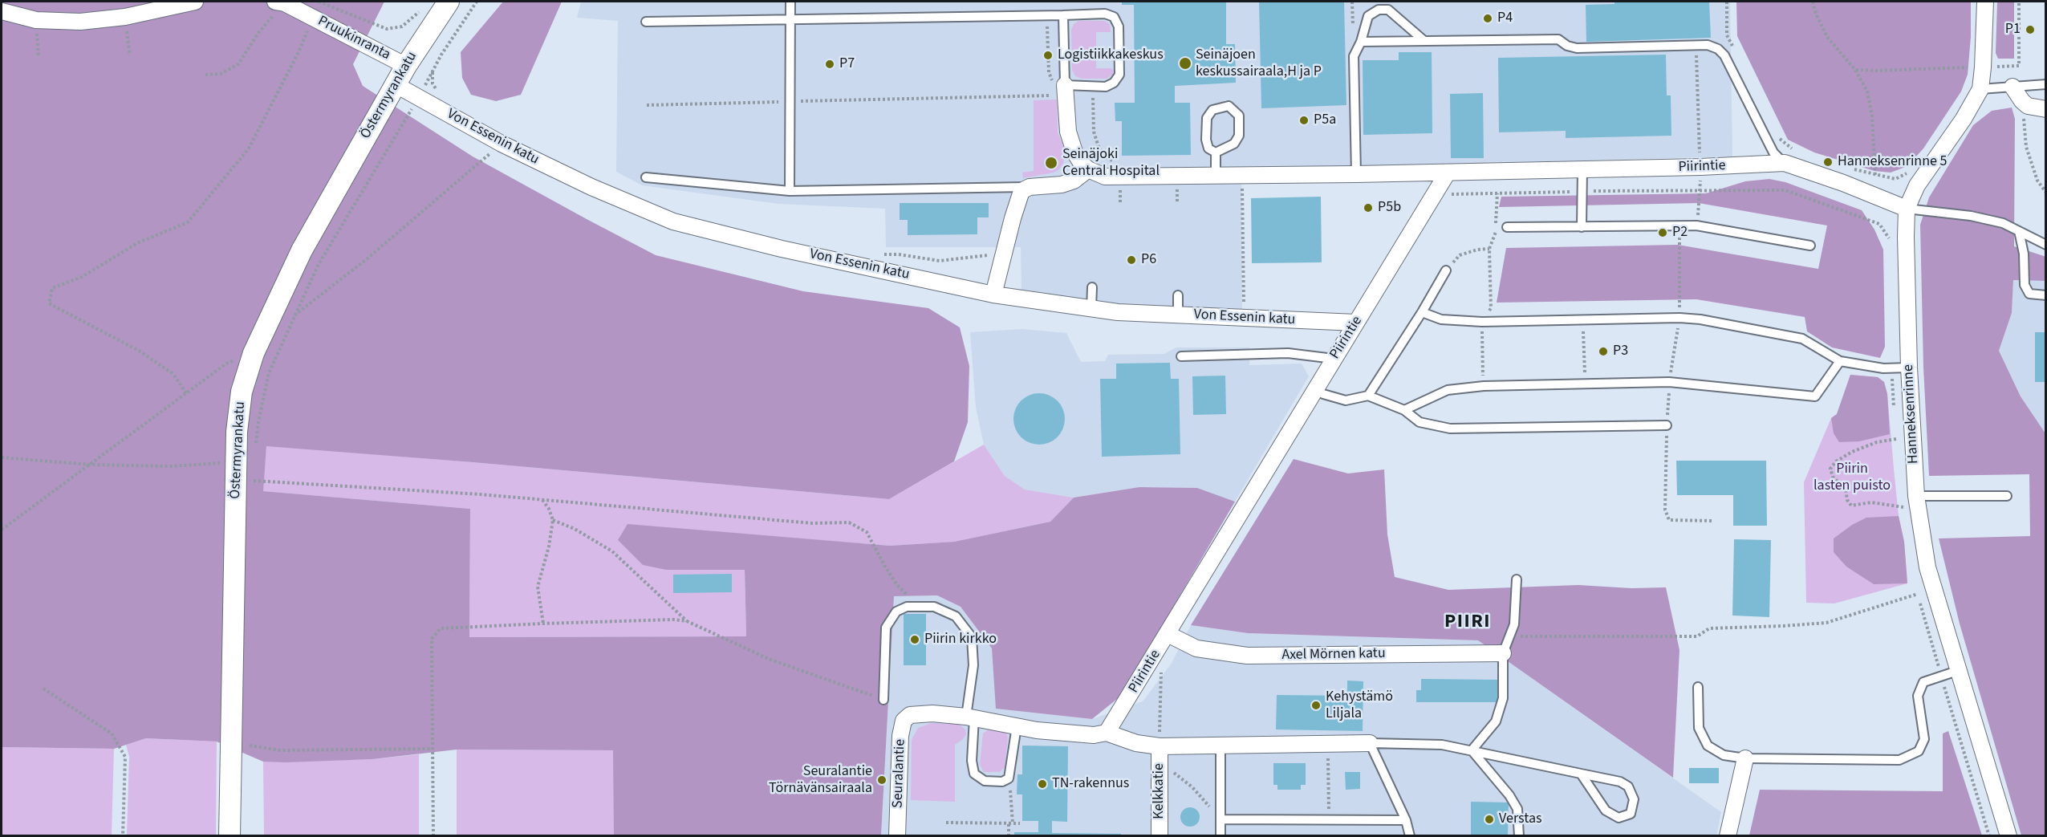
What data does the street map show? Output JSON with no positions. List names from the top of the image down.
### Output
{
  "streets": {
    "street": [
      "Pruukinranta",
      "Östermyrankatu",
      "Von Essenin katu",
      "Piirintie",
      "Hanneksenrinne",
      "Axel Mörnen katu",
      "Seuralantie",
      "Kelkkatie"
    ]
  },
  "crossings": [
    ["Pruukinranta", "Östermyrankatu"],
    ["Östermyrankatu", "Von Essenin katu"],
    ["Von Essenin katu", "Piirintie"],
    ["Piirintie", "Hanneksenrinne"],
    ["Piirintie", "Axel Mörnen katu"]
  ],
  "districts": ["PIIRI"],
  "parks": ["Piirin lasten puisto"],
  "places": [
    "P4",
    "P1",
    "Logistiikkakeskus",
    "Seinäjoen keskussairaala,H ja P",
    "P7",
    "P5a",
    "Hanneksenrinne 5",
    "Seinäjoki Central Hospital",
    "P5b",
    "P2",
    "P6",
    "P3",
    "Piirin kirkko",
    "Kehystämö Liljala",
    "Seuralantie Törnävänsairaala",
    "TN-rakennus",
    "Verstas"
  ]
}
